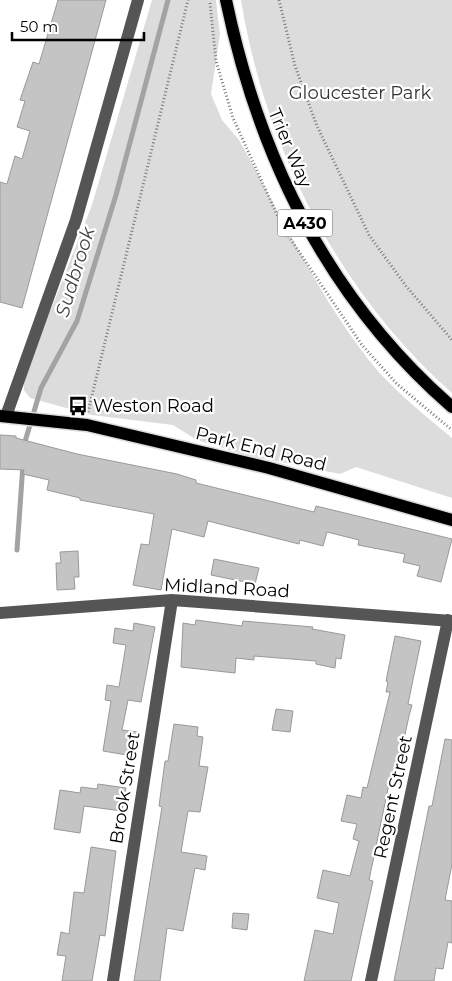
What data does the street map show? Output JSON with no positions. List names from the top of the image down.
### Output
{
  "streets": {
    "main road": ["Trier Way", "A430", "Park End Road"],
    "street": ["Midland Road", "Brook Street", "Regent Street"]
  },
  "crossings": [
    ["Midland Road", "Brook Street"],
    ["Midland Road", "Regent Street"]
  ],
  "water": ["Sudbrook"],
  "parks": ["Gloucester Park"],
  "places": {
    "bus stop": ["Weston Road"]
  },
  "scale_bar": "50 m"
}
